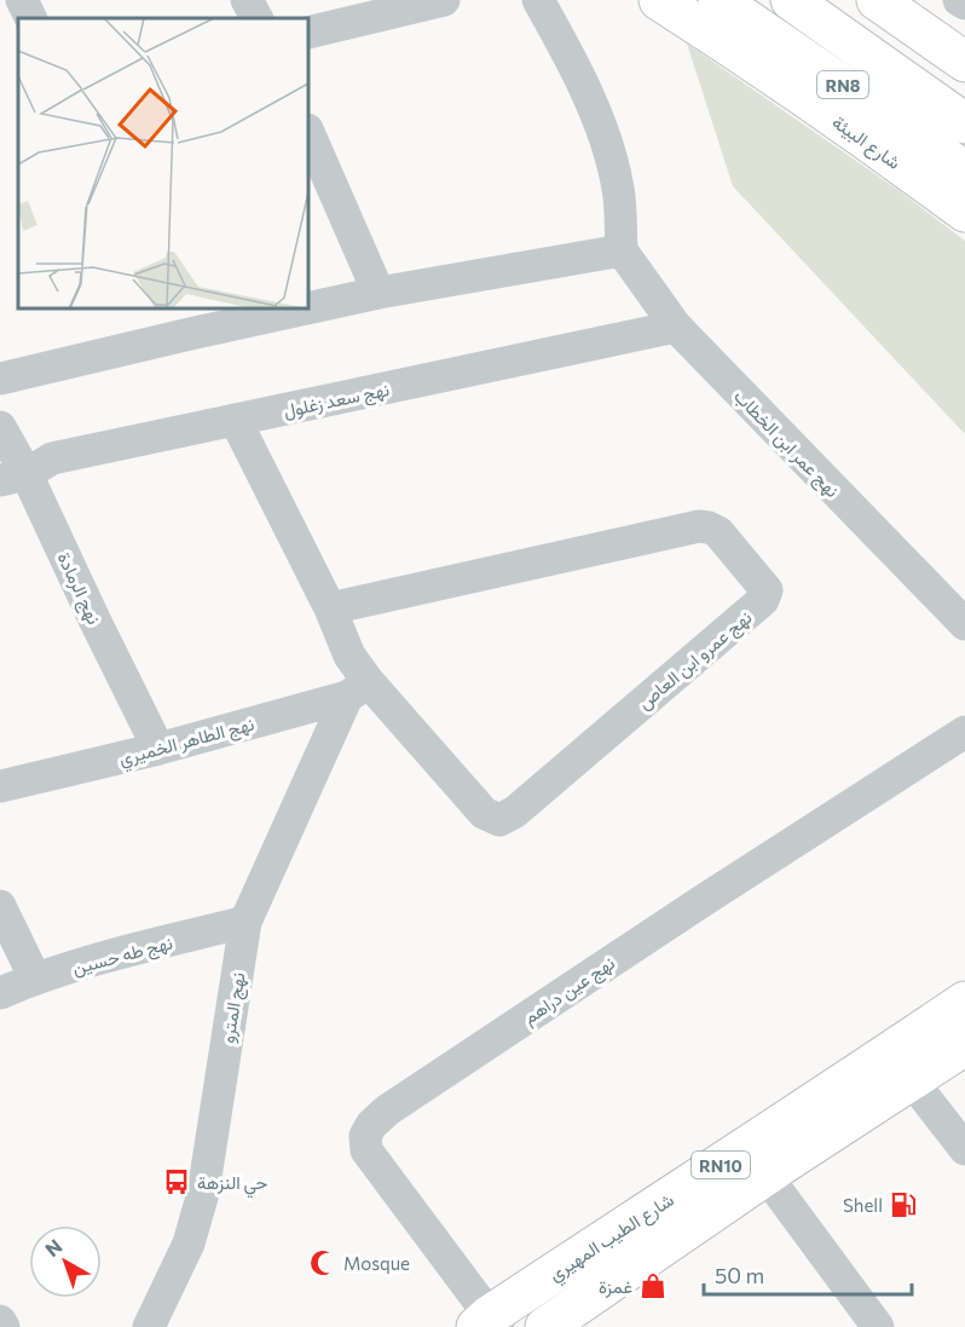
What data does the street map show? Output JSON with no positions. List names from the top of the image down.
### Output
{
  "streets": {
    "main road": [
      "RN8",
      "شارع البيئة",
      "RN10",
      "شارع الطيب المهيري"
    ],
    "street": [
      "نهج سعد زغلول",
      "نهج عمر ابن الخطاب",
      "نهج الرمادة",
      "نهج عمرو ابن العاص",
      "نهج الطاهر الخميري",
      "نهج طه حسين",
      "نهج عين دراهم",
      "نهج المترو"
    ]
  },
  "crossings": [
    ["نهج سعد زغلول", "نهج عمر ابن الخطاب"],
    ["نهج سعد زغلول", "نهج الرمادة"],
    ["نهج الرمادة", "نهج الطاهر الخميري"],
    ["نهج عمرو ابن العاص", "نهج الطاهر الخميري"],
    ["نهج عمرو ابن العاص", "نهج المترو"],
    ["نهج الطاهر الخميري", "نهج المترو"],
    ["نهج طه حسين", "نهج المترو"],
    ["نهج عين دراهم", "شارع الطيب المهيري"]
  ],
  "places": {
    "bus stop": ["حي النزهة"],
    "fuel station": ["Shell"],
    "mosque": ["Mosque"],
    "shop": ["غمزة"]
  },
  "scale_bar": "50 m",
  "north": "top left"
}
